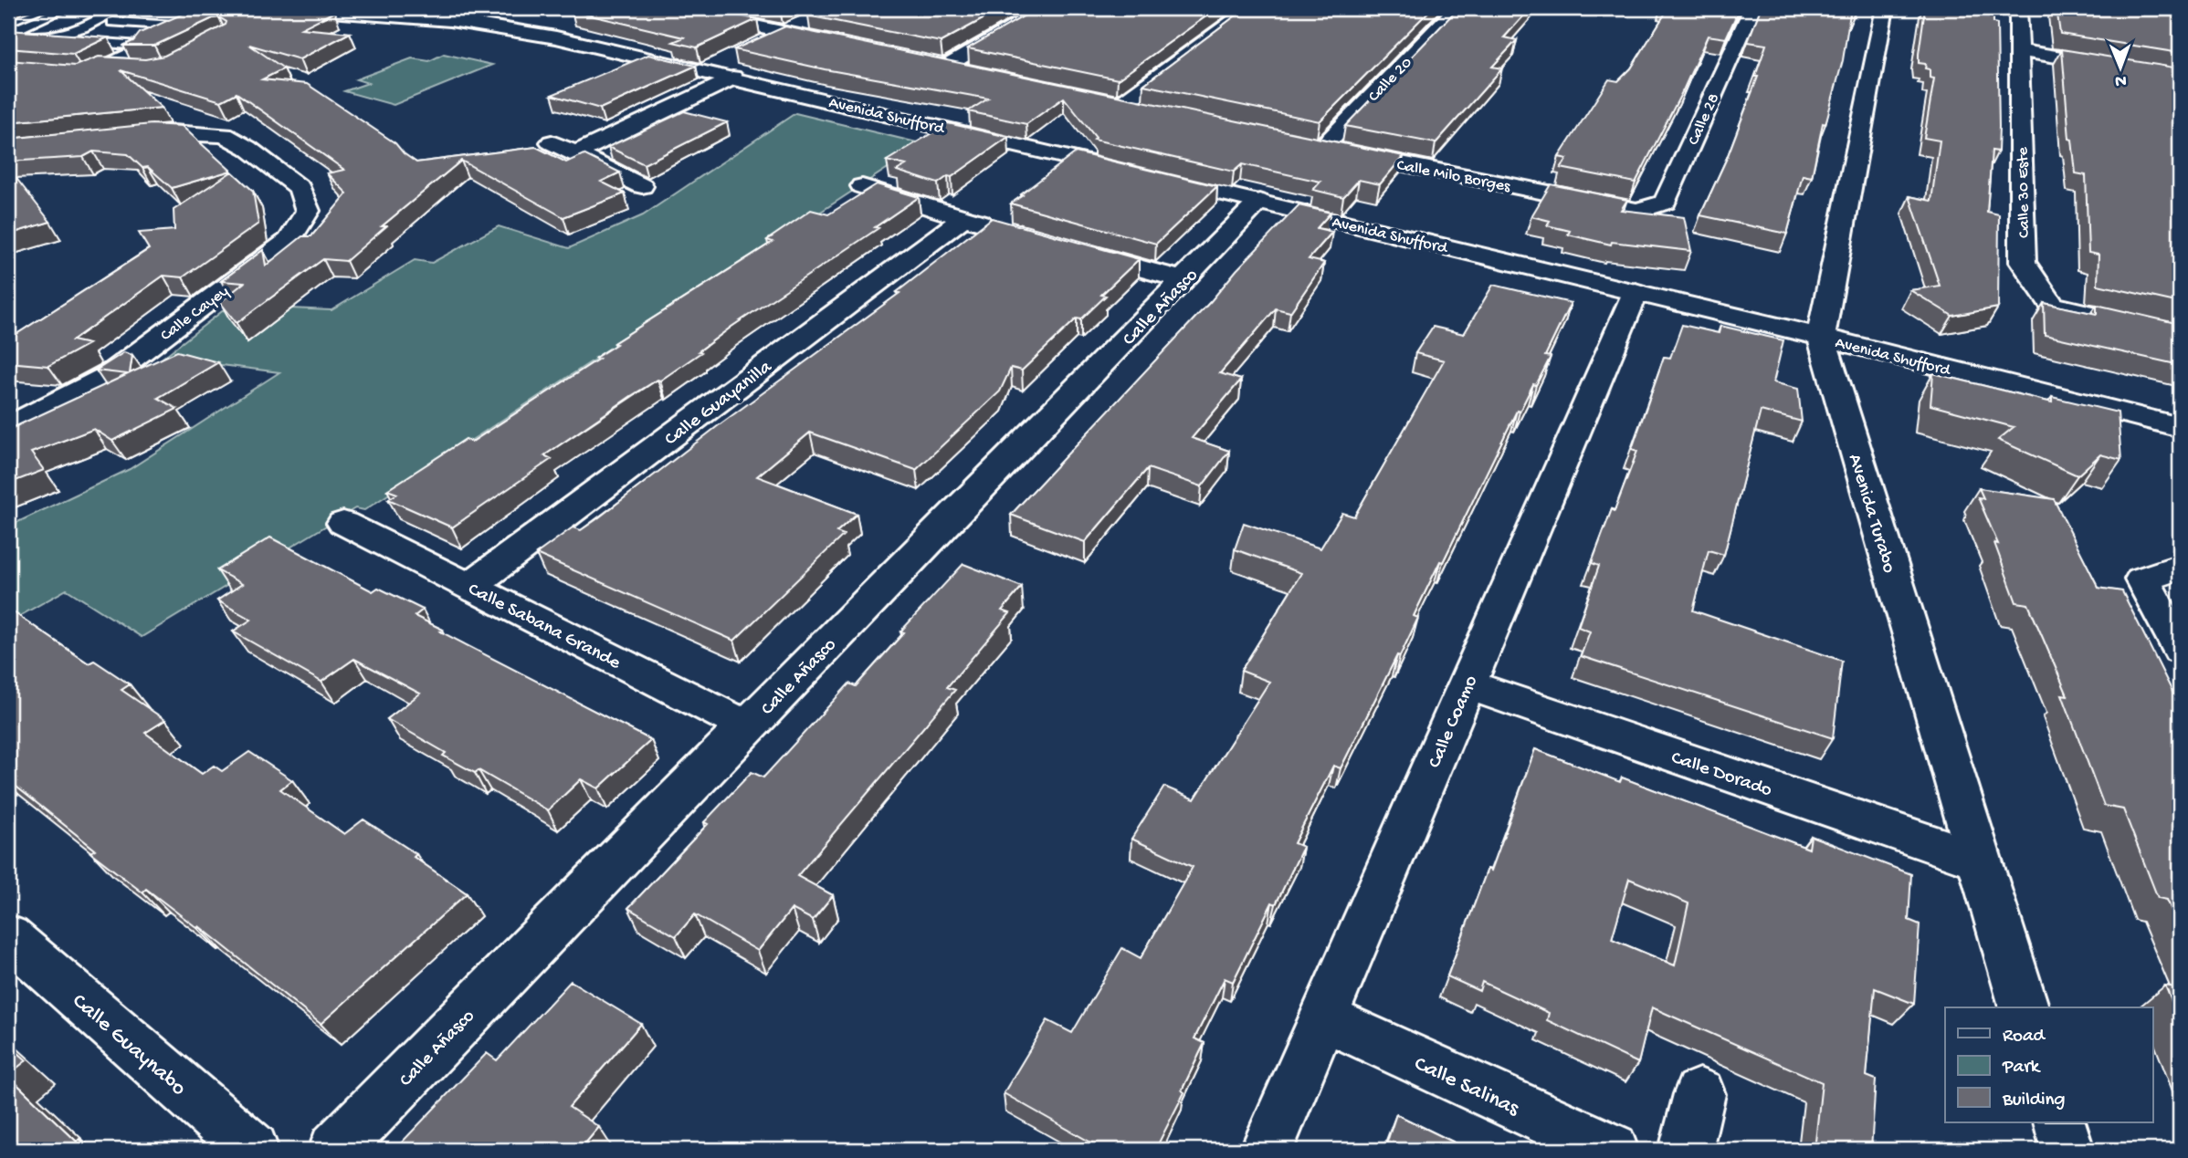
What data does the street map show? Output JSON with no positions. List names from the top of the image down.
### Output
{
  "streets": {
    "street": [
      "Calle 20",
      "Avenida Shufford",
      "Calle 28",
      "Calle Milo Borges",
      "Calle 30 Este",
      "Calle Añasco",
      "Calle Cayey",
      "Calle Guayanilla",
      "Avenida Turabo",
      "Calle Sabana Grande",
      "Calle Coamo",
      "Calle Dorado",
      "Calle Guaynabo",
      "Calle Salinas"
    ]
  },
  "crossings": [
    ["Calle 20", "Calle Milo Borges"],
    ["Avenida Shufford", "Calle Añasco"],
    ["Avenida Shufford", "Avenida Turabo"],
    ["Avenida Shufford", "Calle Coamo"],
    ["Calle 28", "Calle Milo Borges"],
    ["Calle Añasco", "Calle Sabana Grande"],
    ["Calle Guayanilla", "Calle Sabana Grande"],
    ["Avenida Turabo", "Calle Dorado"],
    ["Calle Coamo", "Calle Dorado"],
    ["Calle Coamo", "Calle Salinas"]
  ],
  "legend": ["Road", "Park", "Building"],
  "north": "bottom"
}
